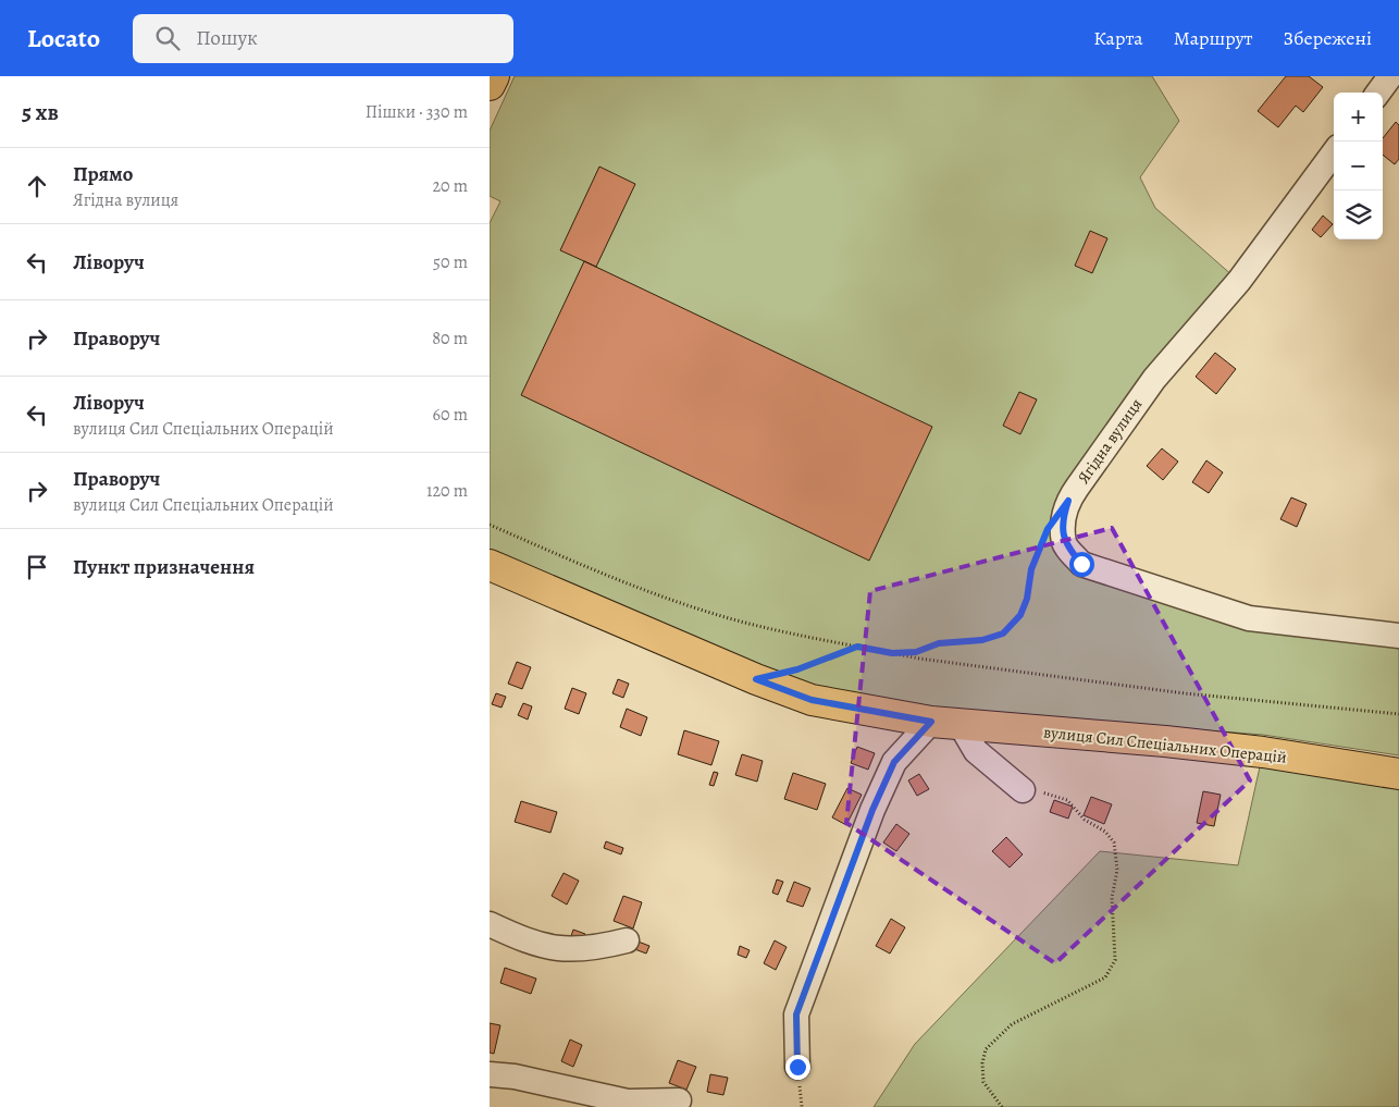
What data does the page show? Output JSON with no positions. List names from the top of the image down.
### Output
{
  "streets": {
    "main road": ["вулиця Сил Спеціальних Операцій"],
    "street": ["Ягідна вулиця"]
  },
  "page": {
    "header": "Locato",
    "search": "Пошук",
    "nav": ["Карта", "Маршрут", "Збережені"],
    "heading": ["5 хв", "Пішки · 330 m"],
    "map_buttons": ["+", "−"],
    "list": [
      ["Прямо", "Ягідна вулиця", "20 m"],
      ["Ліворуч", "50 m"],
      ["Праворуч", "80 m"],
      ["Ліворуч", "вулиця Сил Спеціальних Операцій", "60 m"],
      ["Праворуч", "вулиця Сил Спеціальних Операцій", "120 m"],
      "Пункт призначення"
    ]
  }
}
